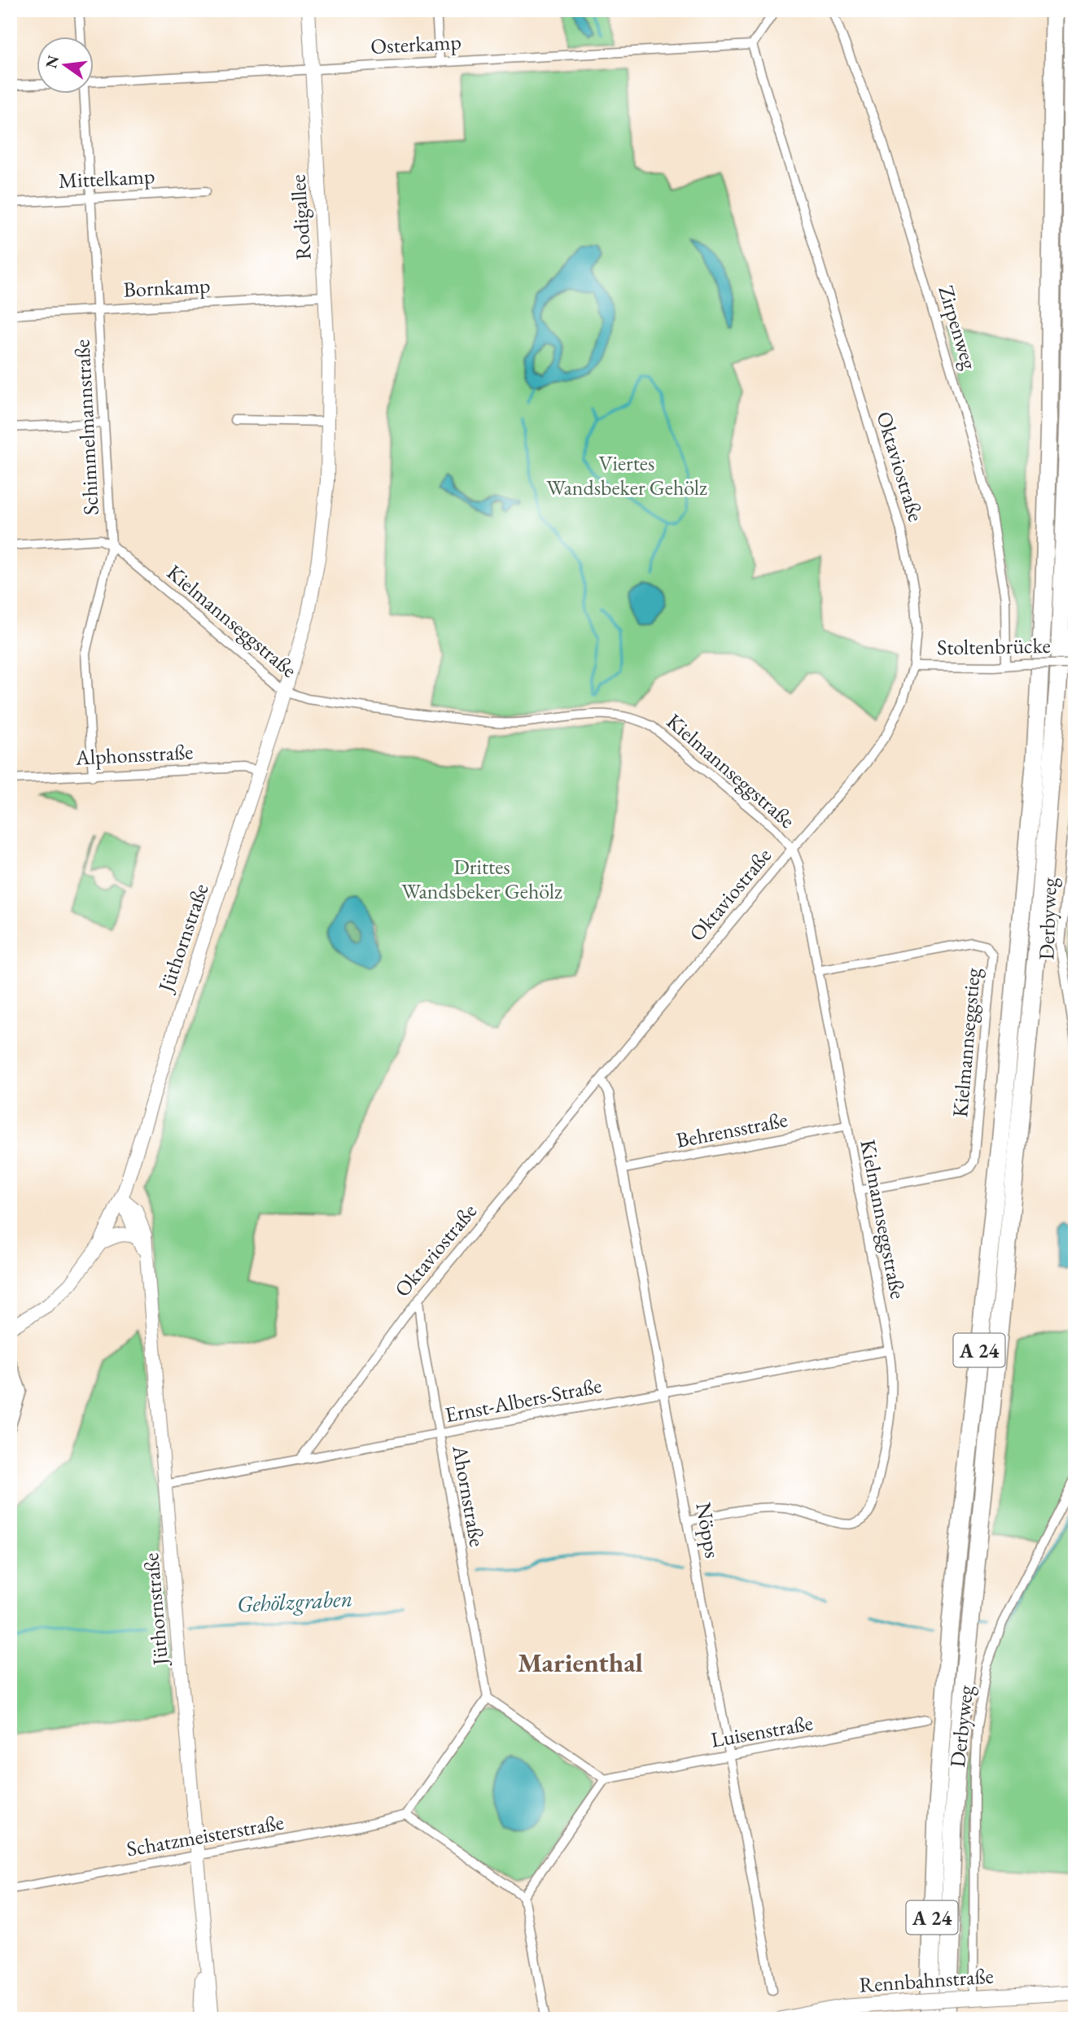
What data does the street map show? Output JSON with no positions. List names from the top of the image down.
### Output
{
  "streets": {
    "highway": ["A 24"],
    "main road": ["Rodigallee", "Jüthornstraße", "Rennbahnstraße"],
    "street": [
      "Osterkamp",
      "Mittelkamp",
      "Bornkamp",
      "Zirpenweg",
      "Schimmelmannstraße",
      "Oktaviostraße",
      "Kielmannseggstraße",
      "Stoltenbrücke",
      "Alphonsstraße",
      "Derbyweg",
      "Kielmannseggstieg",
      "Behrensstraße",
      "Ernst-Albers-Straße",
      "Ahornstraße",
      "Nöpps",
      "Luisenstraße",
      "Schatzmeisterstraße"
    ]
  },
  "crossings": [
    ["Osterkamp", "Rodigallee"],
    ["Osterkamp", "Oktaviostraße"],
    ["Mittelkamp", "Schimmelmannstraße"],
    ["Rodigallee", "Bornkamp"],
    ["Rodigallee", "Kielmannseggstraße"],
    ["Rodigallee", "Jüthornstraße"],
    ["Bornkamp", "Schimmelmannstraße"],
    ["Zirpenweg", "Stoltenbrücke"],
    ["Schimmelmannstraße", "Kielmannseggstraße"],
    ["Schimmelmannstraße", "Alphonsstraße"],
    ["Oktaviostraße", "Kielmannseggstraße"],
    ["Oktaviostraße", "Stoltenbrücke"],
    ["Oktaviostraße", "Ernst-Albers-Straße"],
    ["Oktaviostraße", "Ahornstraße"],
    ["Oktaviostraße", "Nöpps"],
    ["Kielmannseggstraße", "Jüthornstraße"],
    ["Kielmannseggstraße", "Kielmannseggstieg"],
    ["Kielmannseggstraße", "Behrensstraße"],
    ["Kielmannseggstraße", "Ernst-Albers-Straße"],
    ["Kielmannseggstraße", "Nöpps"],
    ["Alphonsstraße", "Jüthornstraße"],
    ["Derbyweg", "Rennbahnstraße"],
    ["Jüthornstraße", "Ernst-Albers-Straße"],
    ["Jüthornstraße", "Schatzmeisterstraße"],
    ["Behrensstraße", "Nöpps"],
    ["Ernst-Albers-Straße", "Ahornstraße"],
    ["Ernst-Albers-Straße", "Nöpps"],
    ["Nöpps", "Luisenstraße"]
  ],
  "districts": ["Marienthal"],
  "water": ["Gehölzgraben"],
  "parks": ["Viertes Wandsbeker Gehölz", "Drittes Wandsbeker Gehölz"],
  "north": "left"
}
